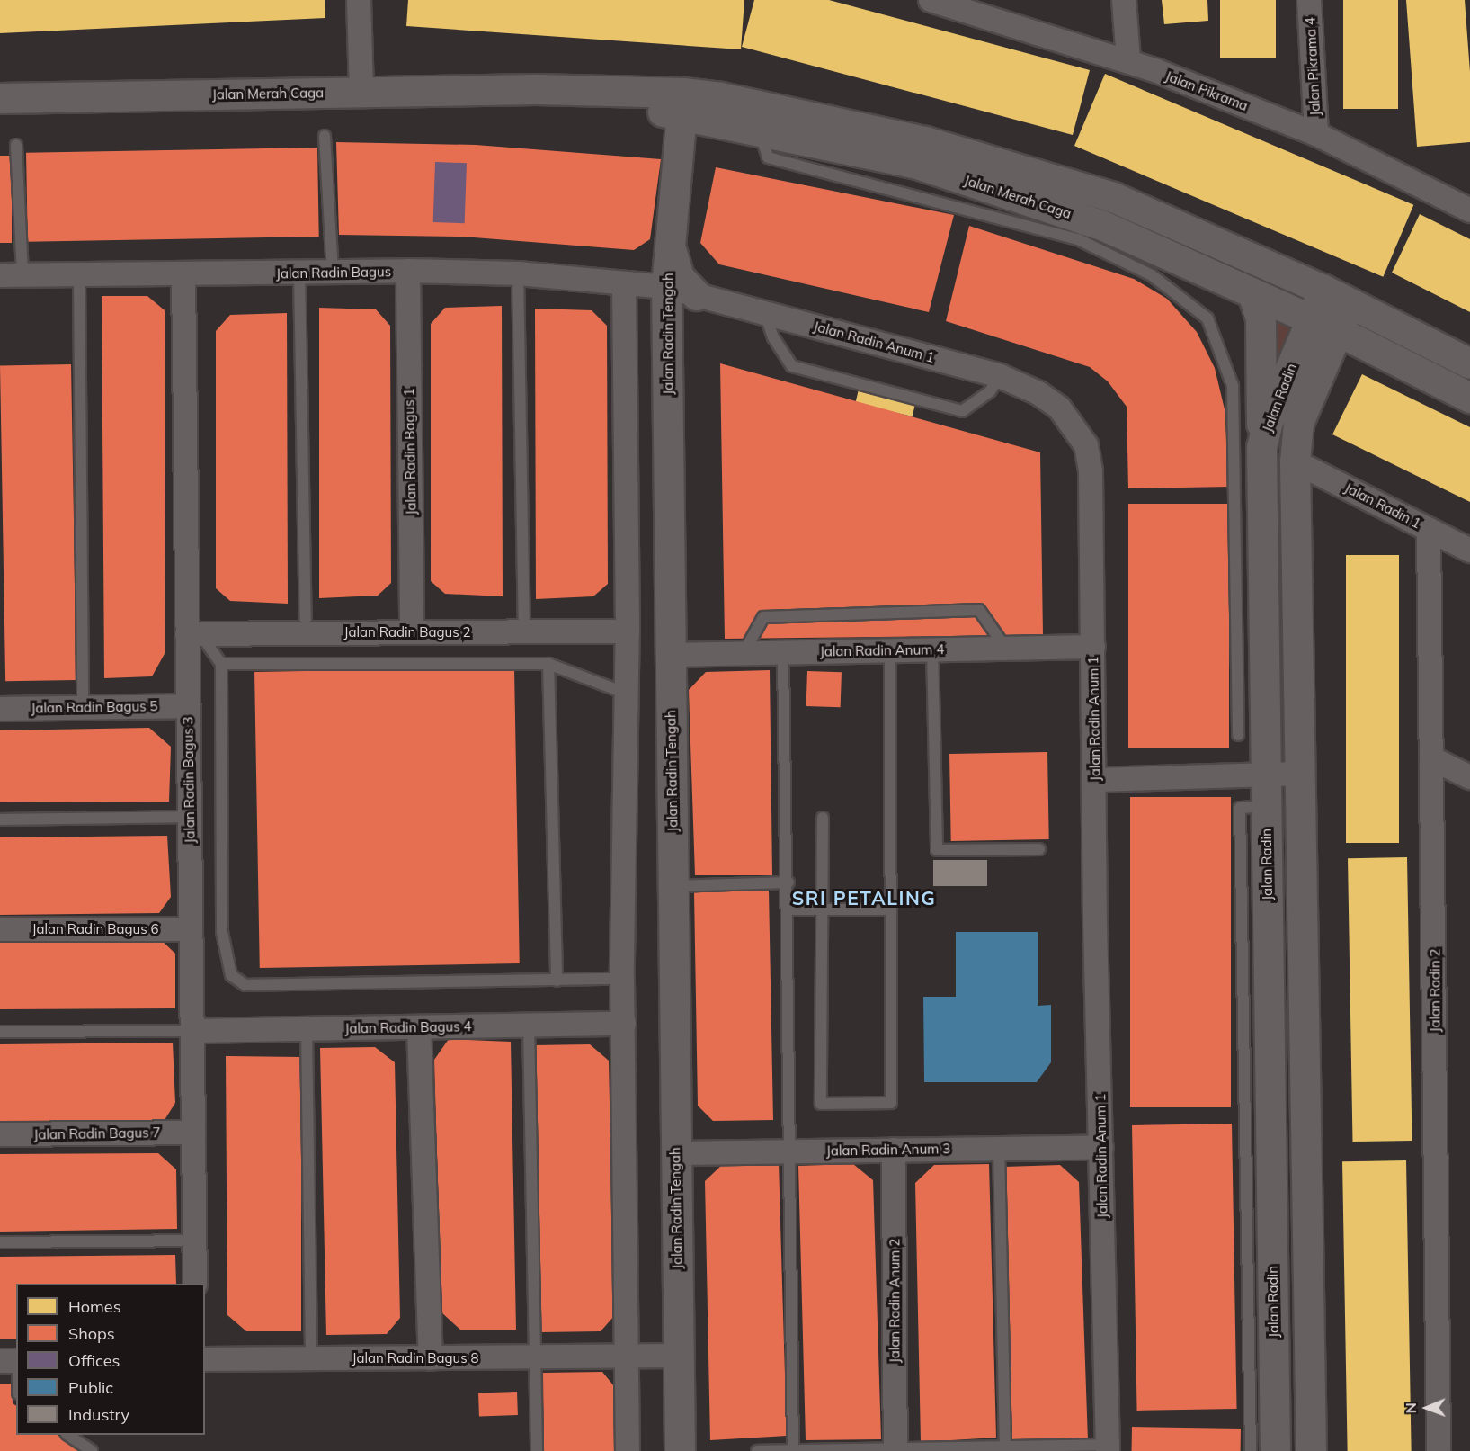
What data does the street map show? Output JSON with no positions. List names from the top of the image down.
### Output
{
  "streets": {
    "street": [
      "Jalan Pikrama 4",
      "Jalan Pikrama",
      "Jalan Merah Caga",
      "Jalan Radin Bagus",
      "Jalan Radin Tengah",
      "Jalan Radin Anum 1",
      "Jalan Radin",
      "Jalan Radin Bagus 1",
      "Jalan Radin 1",
      "Jalan Radin Bagus 2",
      "Jalan Radin Anum 4",
      "Jalan Radin Bagus 5",
      "Jalan Radin Bagus 3",
      "Jalan Radin Bagus 6",
      "Jalan Radin 2",
      "Jalan Radin Bagus 4",
      "Jalan Radin Bagus 7",
      "Jalan Radin Anum 3",
      "Jalan Radin Anum 2",
      "Jalan Radin Bagus 8"
    ]
  },
  "crossings": [
    ["Jalan Pikrama 4", "Jalan Pikrama"],
    ["Jalan Merah Caga", "Jalan Radin Tengah"],
    ["Jalan Merah Caga", "Jalan Radin"],
    ["Jalan Radin Bagus", "Jalan Radin Tengah"],
    ["Jalan Radin Bagus", "Jalan Radin Anum 1"],
    ["Jalan Radin Bagus", "Jalan Radin Bagus 1"],
    ["Jalan Radin Bagus", "Jalan Radin Bagus 3"],
    ["Jalan Radin Tengah", "Jalan Radin Anum 1"],
    ["Jalan Radin Tengah", "Jalan Radin Anum 4"],
    ["Jalan Radin Tengah", "Jalan Radin Anum 3"],
    ["Jalan Radin Tengah", "Jalan Radin Bagus 8"],
    ["Jalan Radin Anum 1", "Jalan Radin Anum 4"],
    ["Jalan Radin Anum 1", "Jalan Radin Anum 3"],
    ["Jalan Radin", "Jalan Radin 1"],
    ["Jalan Radin Bagus 1", "Jalan Radin Bagus 2"],
    ["Jalan Radin 1", "Jalan Radin 2"],
    ["Jalan Radin Bagus 2", "Jalan Radin Bagus 3"],
    ["Jalan Radin Bagus 5", "Jalan Radin Bagus 3"],
    ["Jalan Radin Bagus 3", "Jalan Radin Bagus 6"],
    ["Jalan Radin Bagus 3", "Jalan Radin Bagus 4"],
    ["Jalan Radin Bagus 3", "Jalan Radin Bagus 7"],
    ["Jalan Radin Anum 3", "Jalan Radin Anum 2"]
  ],
  "districts": ["SRI PETALING"],
  "legend": [
    "Homes",
    "Shops",
    "Offices",
    "Public",
    "Industry"
  ],
  "north": "left"
}
